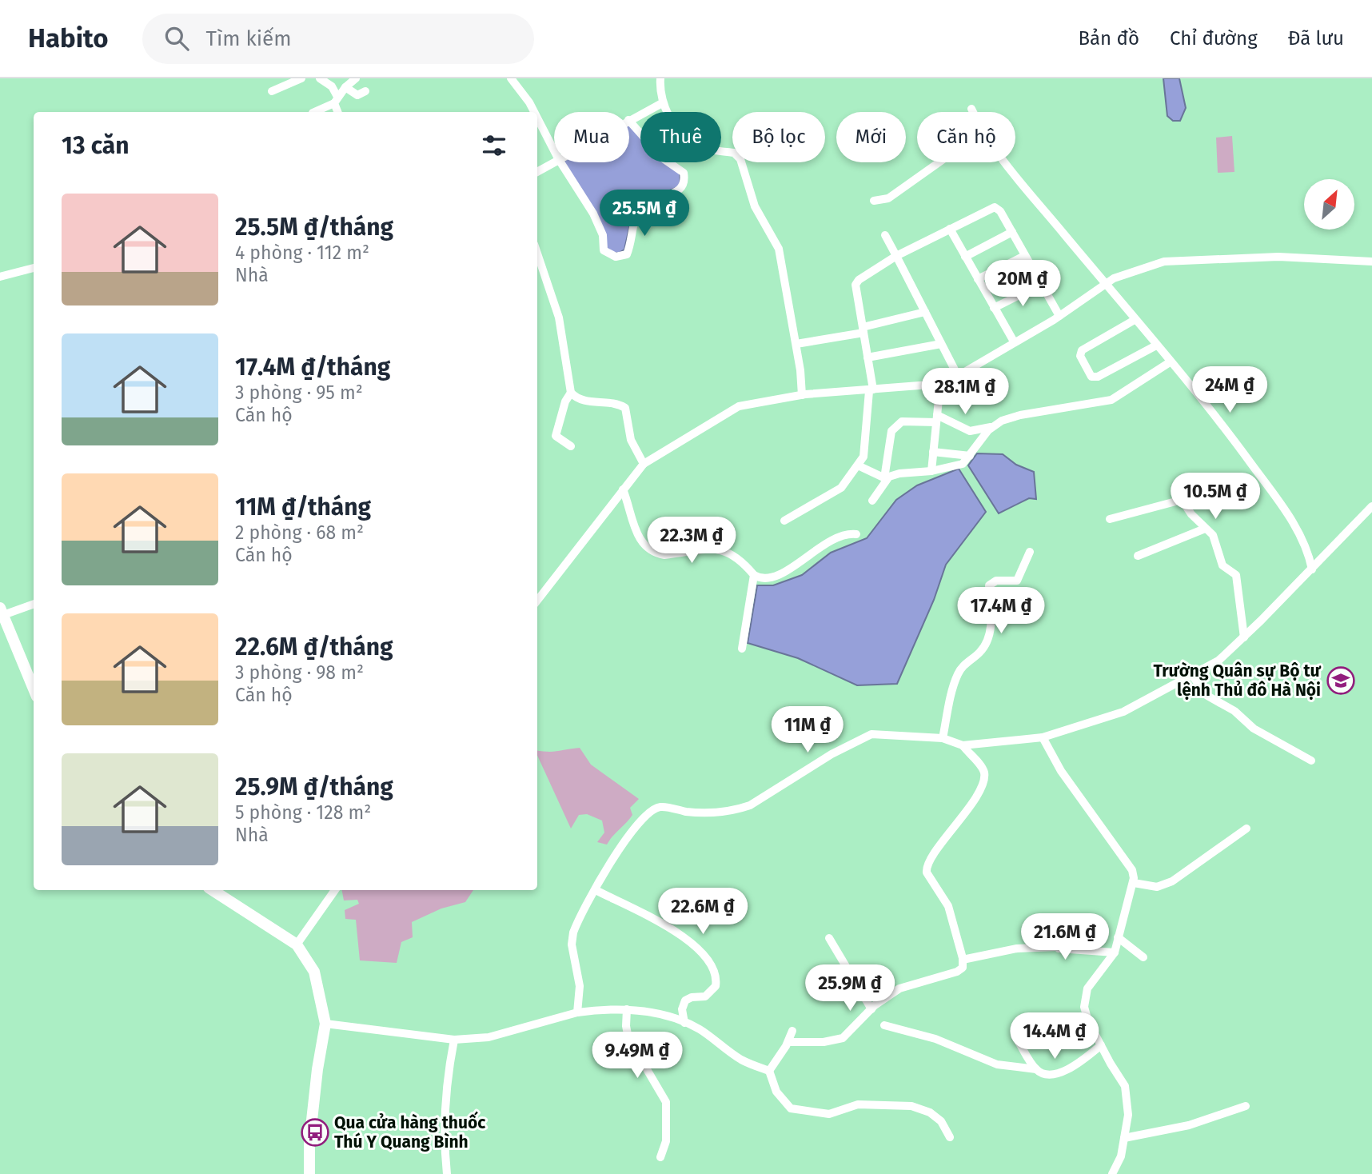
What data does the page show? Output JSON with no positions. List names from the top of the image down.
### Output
{
  "places": {
    "school or university": ["Trường Quân sự Bộ tư lệnh Thủ đô Hà Nội"],
    "bus stop": ["Qua cửa hàng thuốc Thú Y Quang Bình"]
  },
  "north": "top right",
  "page": {
    "header": "Habito",
    "search": "Tìm kiếm",
    "nav": ["Bản đồ", "Chỉ đường", "Đã lưu"],
    "chip": [
      "Mua",
      "Thuê",
      "Bộ lọc",
      "Mới",
      "Căn hộ"
    ],
    "heading": "13 căn",
    "list": [
      {
        "name": "25.5M ₫/tháng",
        "note": "4 phòng · 112 m² · Nhà"
      },
      {
        "name": "17.4M ₫/tháng",
        "note": "3 phòng · 95 m² · Căn hộ"
      },
      {
        "name": "11M ₫/tháng",
        "note": "2 phòng · 68 m² · Căn hộ"
      },
      {
        "name": "22.6M ₫/tháng",
        "note": "3 phòng · 98 m² · Căn hộ"
      },
      {
        "name": "25.9M ₫/tháng",
        "note": "5 phòng · 128 m² · Nhà"
      }
    ],
    "price": [
      "25.5M ₫",
      "20M ₫",
      "24M ₫",
      "28.1M ₫",
      "10.5M ₫",
      "22.3M ₫",
      "17.4M ₫",
      "11M ₫",
      "22.6M ₫",
      "21.6M ₫",
      "25.9M ₫",
      "14.4M ₫",
      "9.49M ₫"
    ]
  }
}
